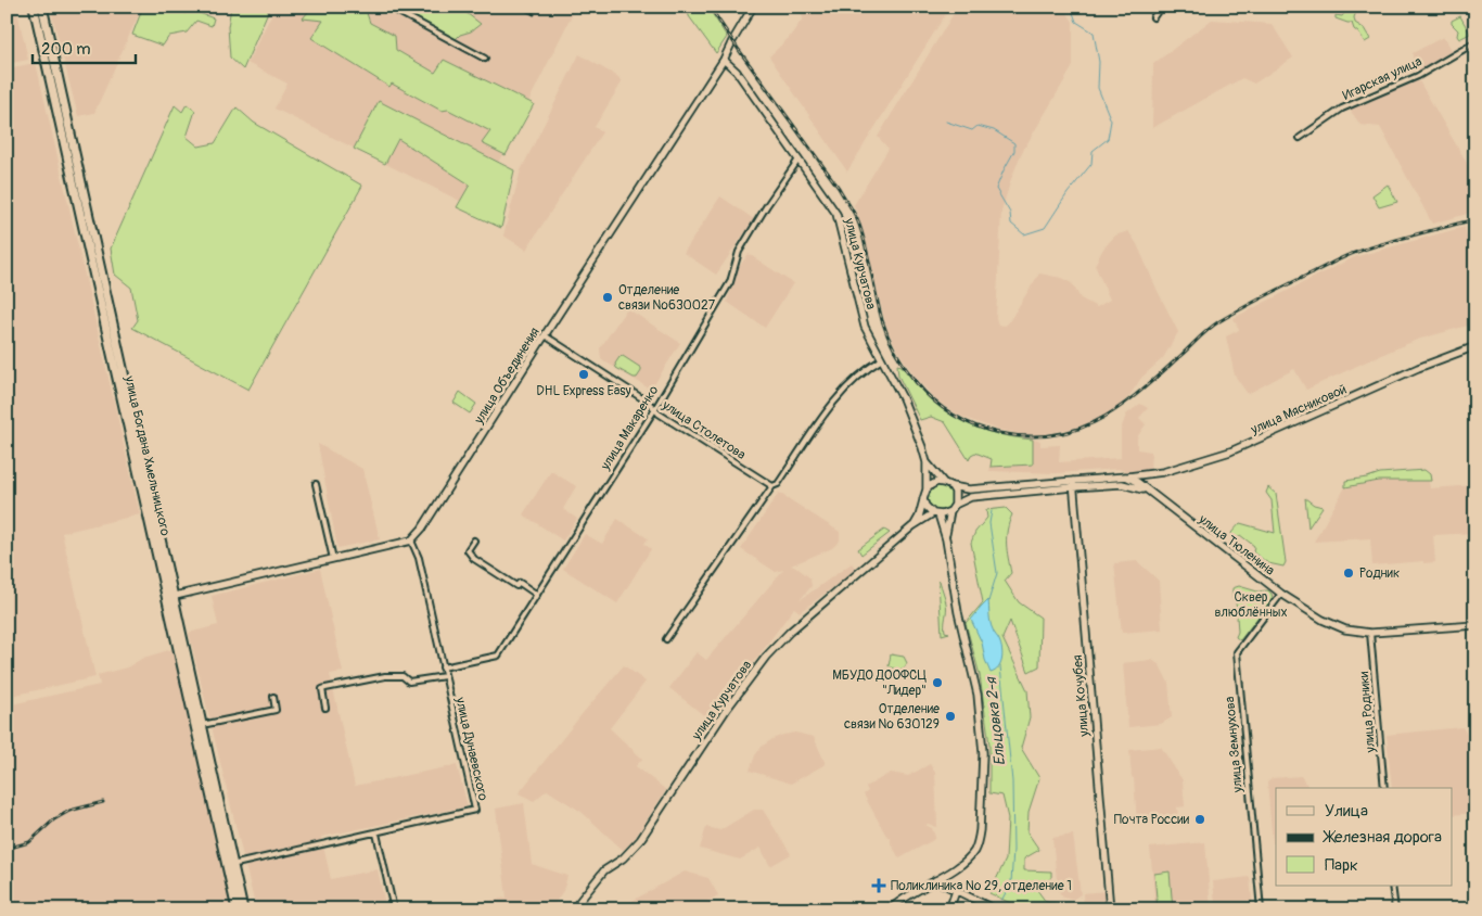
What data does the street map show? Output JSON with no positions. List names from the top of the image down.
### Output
{
  "streets": {
    "highway": ["улица Богдана Хмельницкого"],
    "street": [
      "Игарская улица",
      "улица Курчатова",
      "улица Объединения",
      "улица Мясниковой",
      "улица Макаренко",
      "улица Столетова",
      "улица Тюленина",
      "улица Кочубея",
      "улица Родники",
      "улица Земнухова",
      "улица Дунаевского"
    ]
  },
  "crossings": [
    ["улица Курчатова", "улица Объединения"],
    ["улица Курчатова", "улица Мясниковой"],
    ["улица Курчатова", "улица Макаренко"],
    ["улица Объединения", "улица Столетова"],
    ["улица Объединения", "улица Дунаевского"],
    ["улица Мясниковой", "улица Тюленина"],
    ["улица Мясниковой", "улица Кочубея"],
    ["улица Макаренко", "улица Столетова"],
    ["улица Макаренко", "улица Дунаевского"],
    ["улица Богдана Хмельницкого", "улица Дунаевского"],
    ["улица Тюленина", "улица Родники"],
    ["улица Тюленина", "улица Земнухова"]
  ],
  "water": ["Ельцовка 2-я"],
  "parks": ["Сквер влюблённых"],
  "places": {
    "other": [
      "Отделение связи №630027",
      "DHL Express Easy",
      "Родник",
      "МБУДО ДООФСЦ \"Лидер\"",
      "Отделение связи № 630129",
      "Почта России"
    ],
    "health": ["Поликлиника № 29, отделение 1"]
  },
  "legend": ["Улица", "Железная дорога", "Парк"],
  "scale_bar": "200 m"
}
